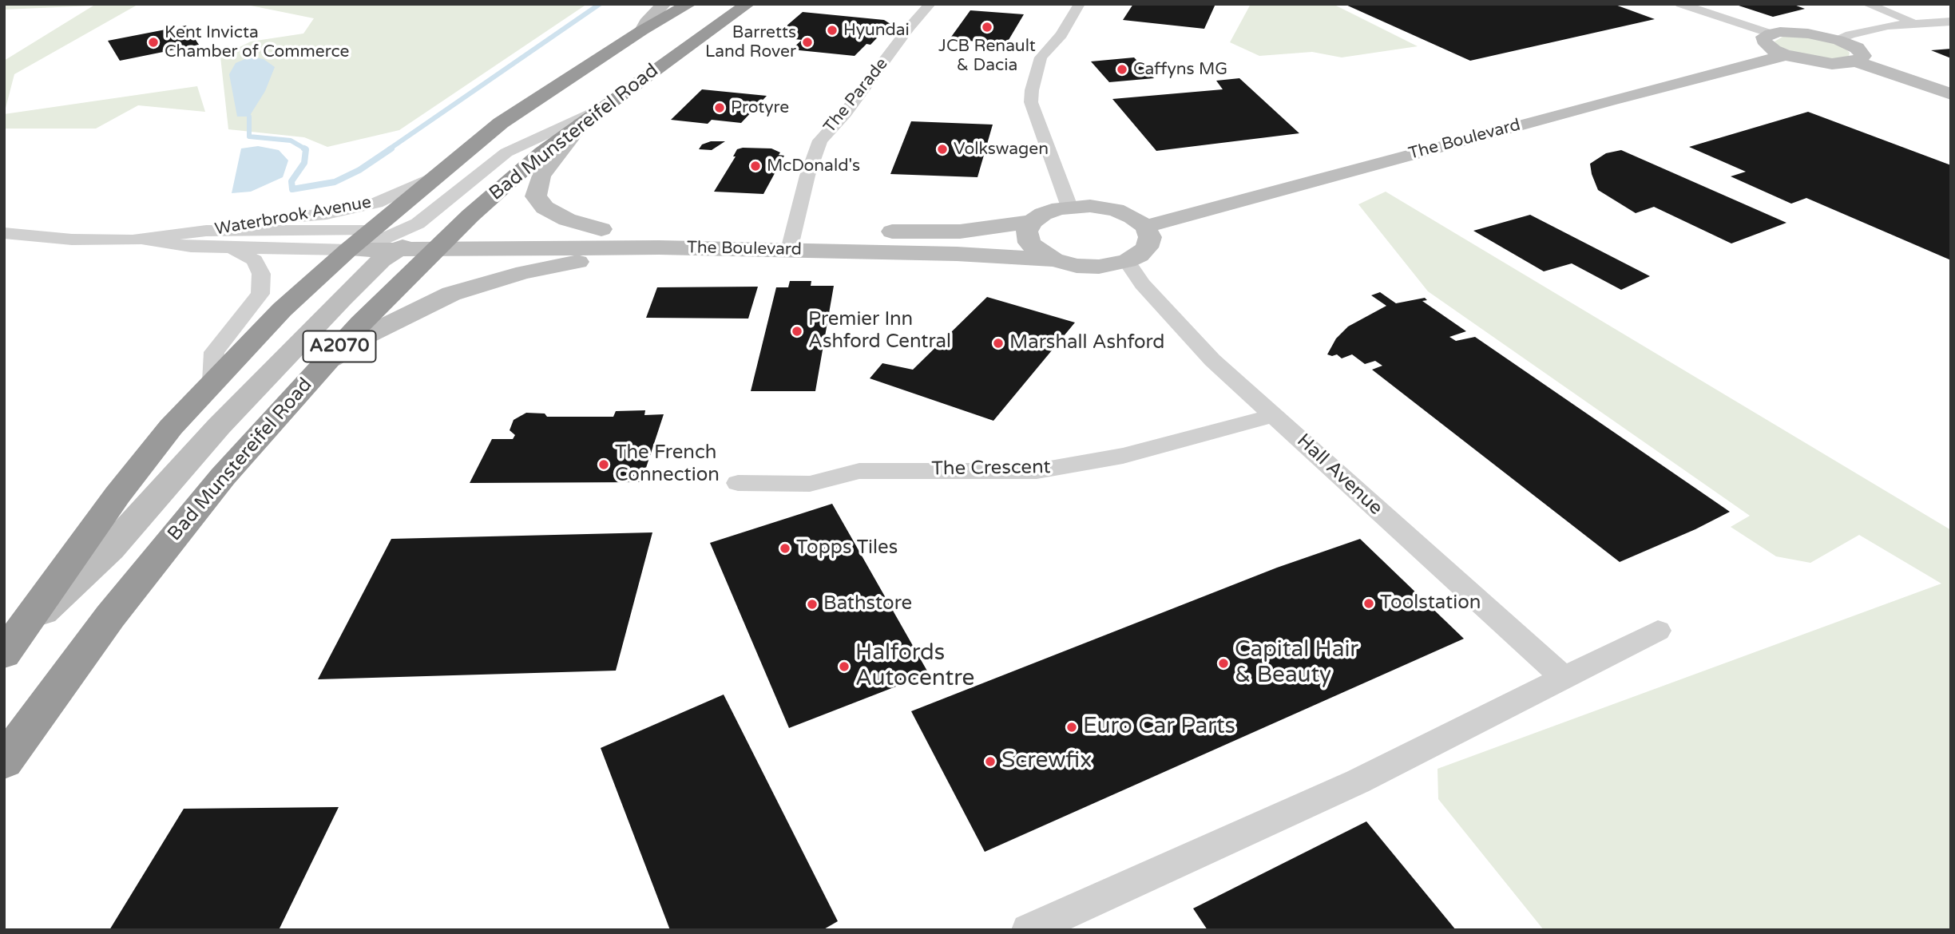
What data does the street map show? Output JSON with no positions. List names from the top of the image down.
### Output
{
  "streets": {
    "highway": ["Bad Munstereifel Road", "A2070"],
    "street": [
      "The Parade",
      "The Boulevard",
      "Waterbrook Avenue",
      "The Crescent",
      "Hall Avenue"
    ]
  },
  "crossings": [
    ["The Parade", "The Boulevard"],
    ["Bad Munstereifel Road", "The Boulevard"],
    ["Bad Munstereifel Road", "Waterbrook Avenue"],
    ["The Boulevard", "Hall Avenue"],
    ["The Crescent", "Hall Avenue"]
  ],
  "places": [
    "JCB Renault & Dacia",
    "Hyundai",
    "Kent Invicta Chamber of Commerce",
    "Barretts Land Rover",
    "Caffyns MG",
    "Protyre",
    "Volkswagen",
    "McDonald's",
    "Premier Inn Ashford Central",
    "Marshall Ashford",
    "The French Connection",
    "Topps Tiles",
    "Toolstation",
    "Bathstore",
    "Capital Hair & Beauty",
    "Halfords Autocentre",
    "Euro Car Parts",
    "Screwfix"
  ]
}
